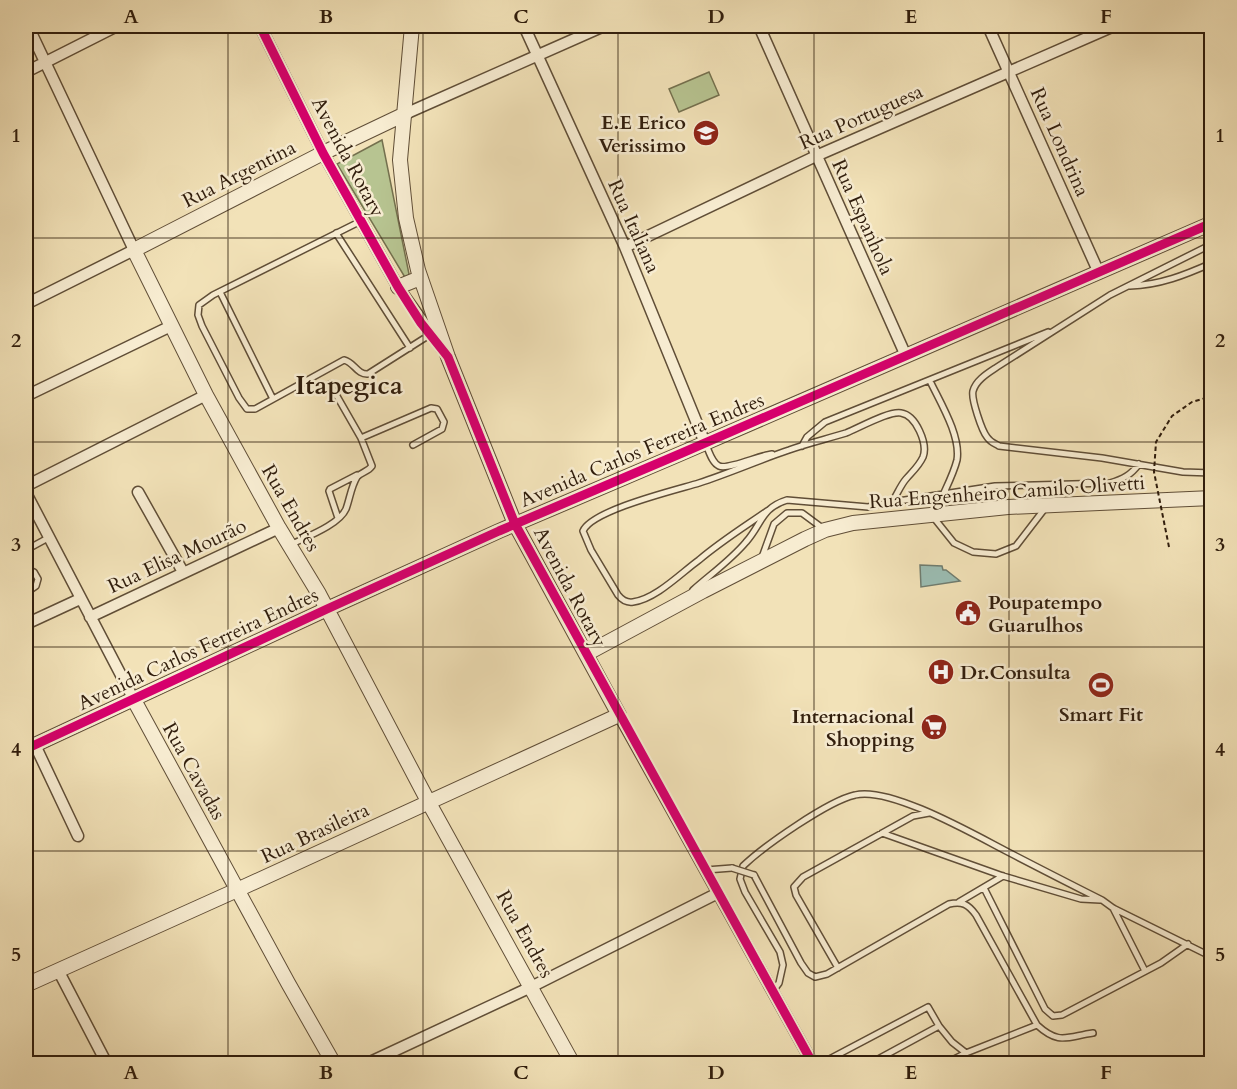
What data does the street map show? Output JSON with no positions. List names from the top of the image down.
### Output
{
  "streets": {
    "street": [
      "Rua Portuguesa",
      "Rua Londrina",
      "Avenida Rotary",
      "Rua Argentina",
      "Rua Espanhola",
      "Rua Italiana",
      "Avenida Carlos Ferreira Endres",
      "Rua Engenheiro Camilo Olivetti",
      "Rua Endres",
      "Rua Elisa Mourão",
      "Rua Cavadas",
      "Rua Brasileira"
    ]
  },
  "crossings": [
    ["Rua Portuguesa", "Rua Londrina"],
    ["Rua Portuguesa", "Rua Espanhola"],
    ["Rua Portuguesa", "Rua Italiana"],
    ["Rua Londrina", "Avenida Carlos Ferreira Endres"],
    ["Avenida Rotary", "Rua Argentina"],
    ["Avenida Rotary", "Avenida Carlos Ferreira Endres"],
    ["Avenida Rotary", "Rua Engenheiro Camilo Olivetti"],
    ["Avenida Rotary", "Rua Brasileira"],
    ["Rua Argentina", "Rua Italiana"],
    ["Rua Argentina", "Rua Endres"],
    ["Rua Espanhola", "Avenida Carlos Ferreira Endres"],
    ["Rua Italiana", "Avenida Carlos Ferreira Endres"],
    ["Avenida Carlos Ferreira Endres", "Rua Endres"],
    ["Avenida Carlos Ferreira Endres", "Rua Cavadas"],
    ["Rua Endres", "Rua Elisa Mourão"],
    ["Rua Endres", "Rua Brasileira"],
    ["Rua Elisa Mourão", "Rua Cavadas"],
    ["Rua Cavadas", "Rua Brasileira"]
  ],
  "districts": ["Itapegica"],
  "places": {
    "school or university": ["E.E Erico Verissimo"],
    "public building": ["Poupatempo Guarulhos"],
    "hospital": ["Dr.Consulta"],
    "sports": ["Smart Fit"],
    "supermarket": ["Internacional Shopping"]
  },
  "grid": {
    "columns": [
      "A",
      "B",
      "C",
      "D",
      "E",
      "F"
    ],
    "rows": [
      "1",
      "2",
      "3",
      "4",
      "5"
    ]
  }
}
